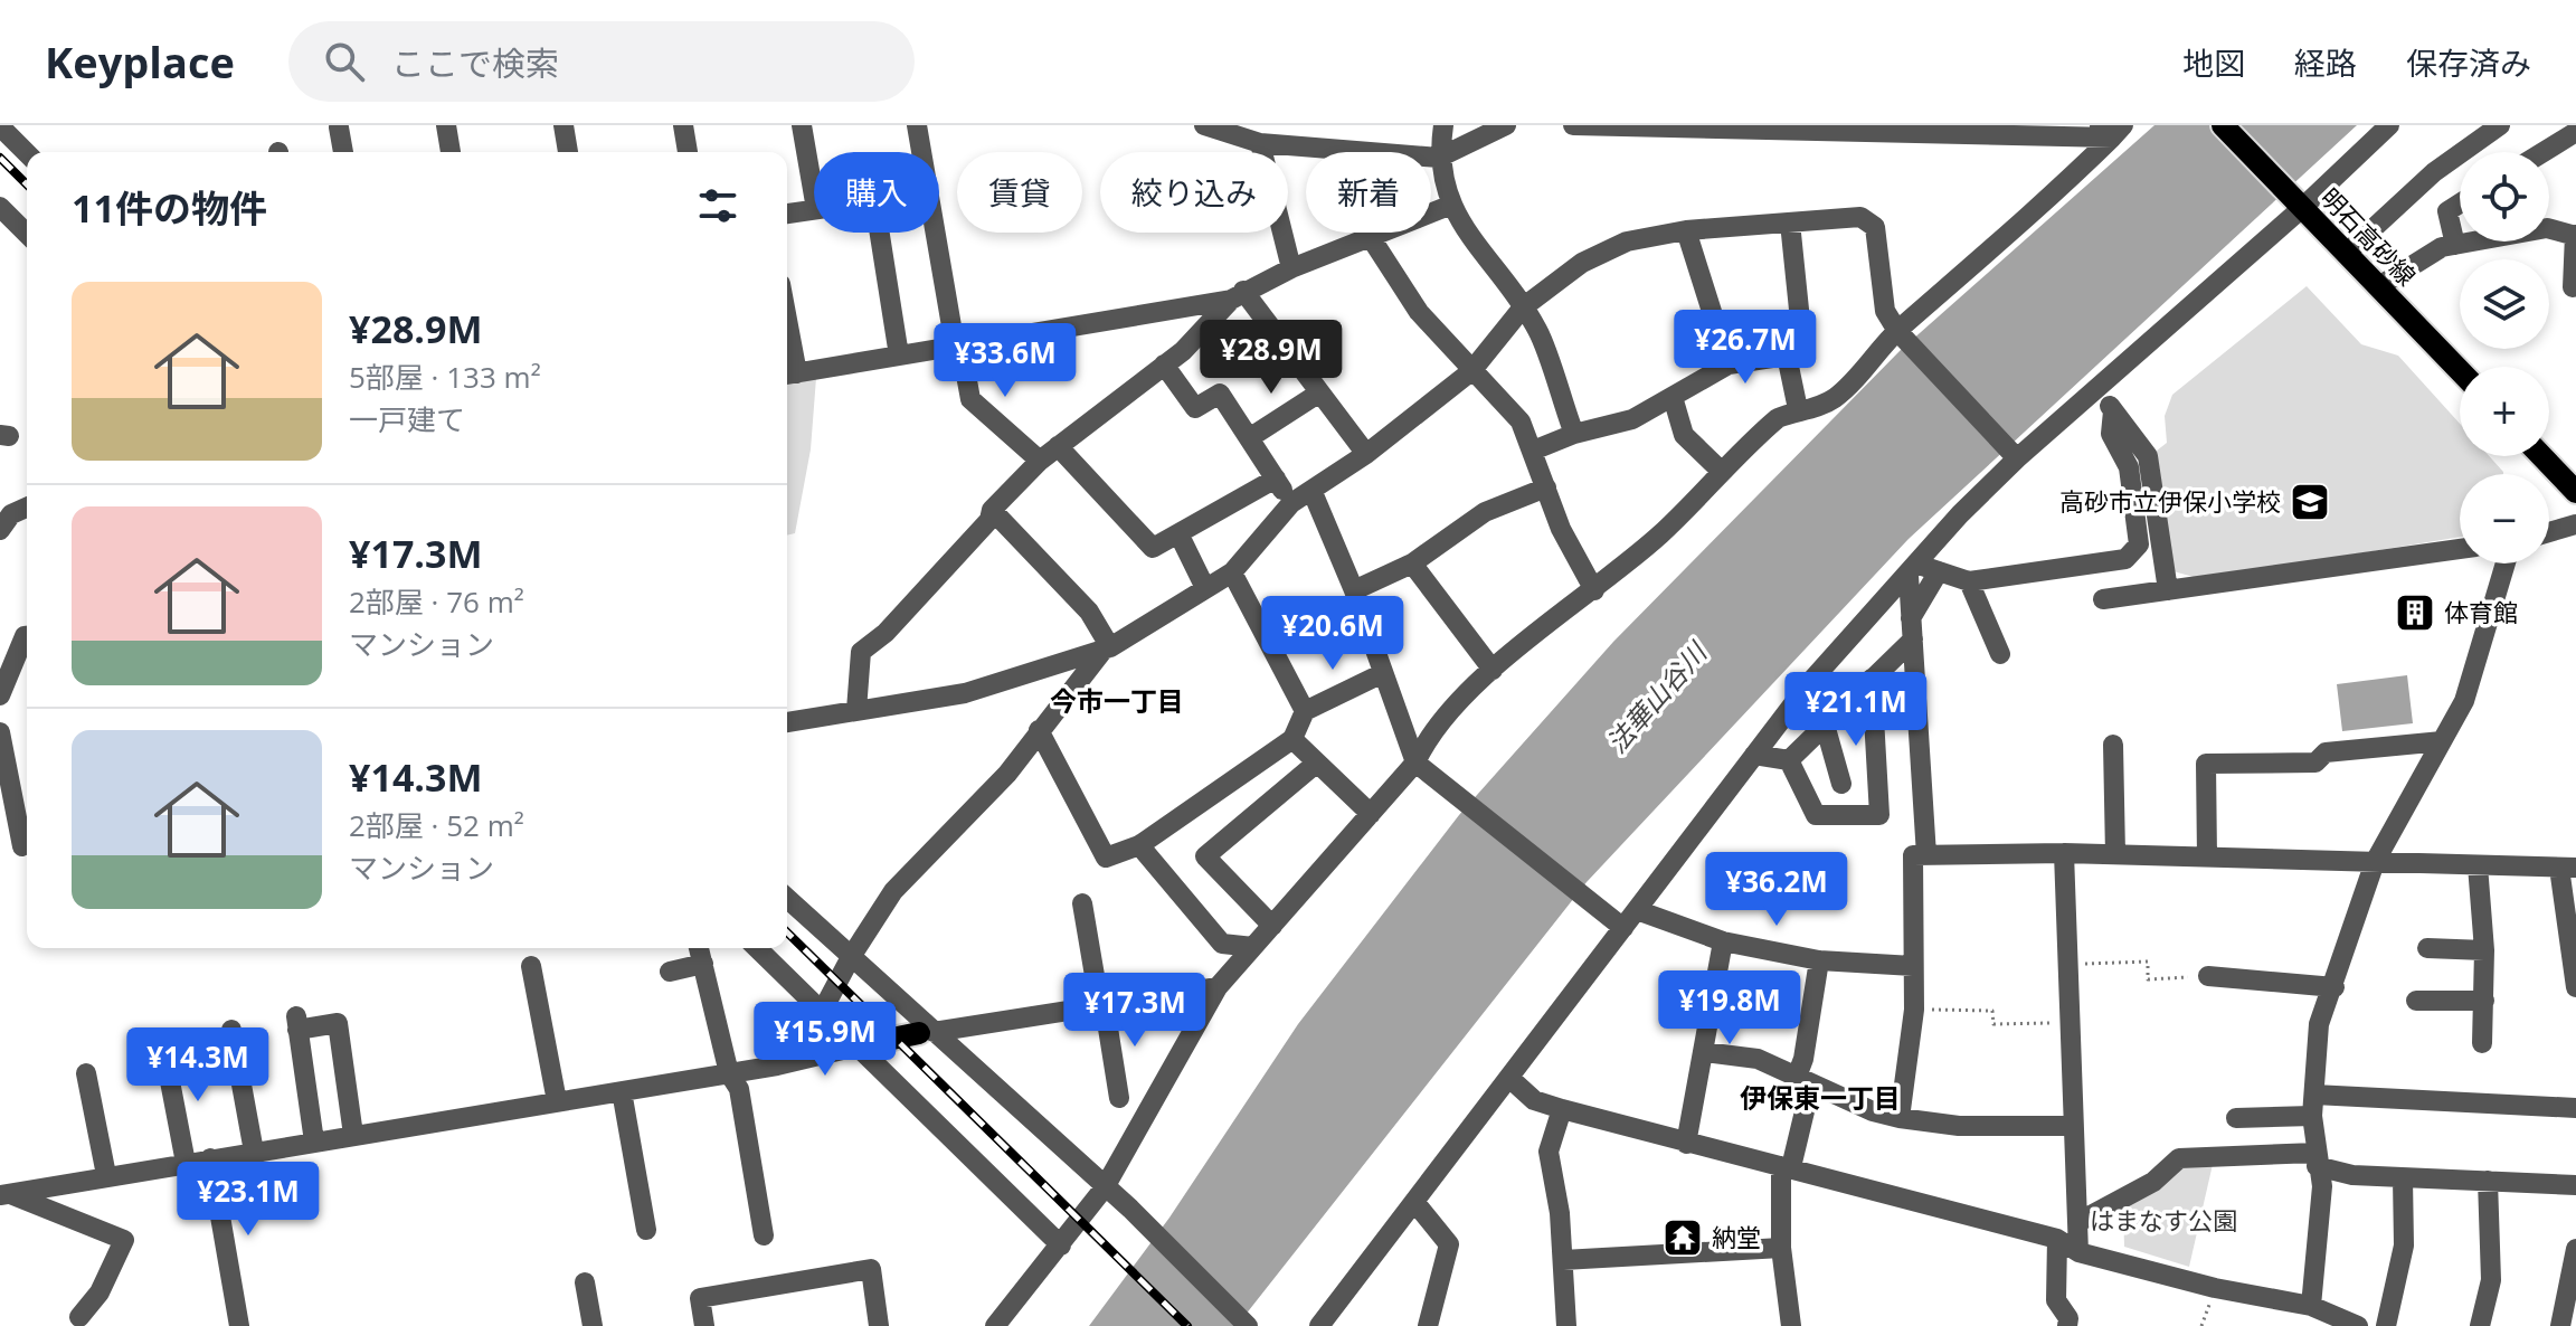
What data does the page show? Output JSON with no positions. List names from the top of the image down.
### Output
{
  "streets": {
    "main road": ["明石高砂線"]
  },
  "districts": ["今市一丁目", "伊保東一丁目"],
  "water": ["法華山谷川"],
  "parks": ["はまなす公園"],
  "places": {
    "school or university": ["高砂市立伊保小学校"],
    "building": ["体育館"],
    "temple": ["納堂"]
  },
  "page": {
    "header": "Keyplace",
    "search": "ここで検索",
    "nav": ["地図", "経路", "保存済み"],
    "map_buttons": ["+", "−"],
    "chip": [
      "購入",
      "賃貸",
      "絞り込み",
      "新着"
    ],
    "heading": "11件の物件",
    "list": [
      {
        "name": "¥28.9M",
        "note": "5部屋 · 133 m² · 一戸建て"
      },
      {
        "name": "¥17.3M",
        "note": "2部屋 · 76 m² · マンション"
      },
      {
        "name": "¥14.3M",
        "note": "2部屋 · 52 m² · マンション"
      }
    ],
    "price": [
      "¥26.7M",
      "¥28.9M",
      "¥33.6M",
      "¥20.6M",
      "¥21.1M",
      "¥36.2M",
      "¥19.8M",
      "¥17.3M",
      "¥15.9M",
      "¥14.3M",
      "¥23.1M"
    ]
  }
}
